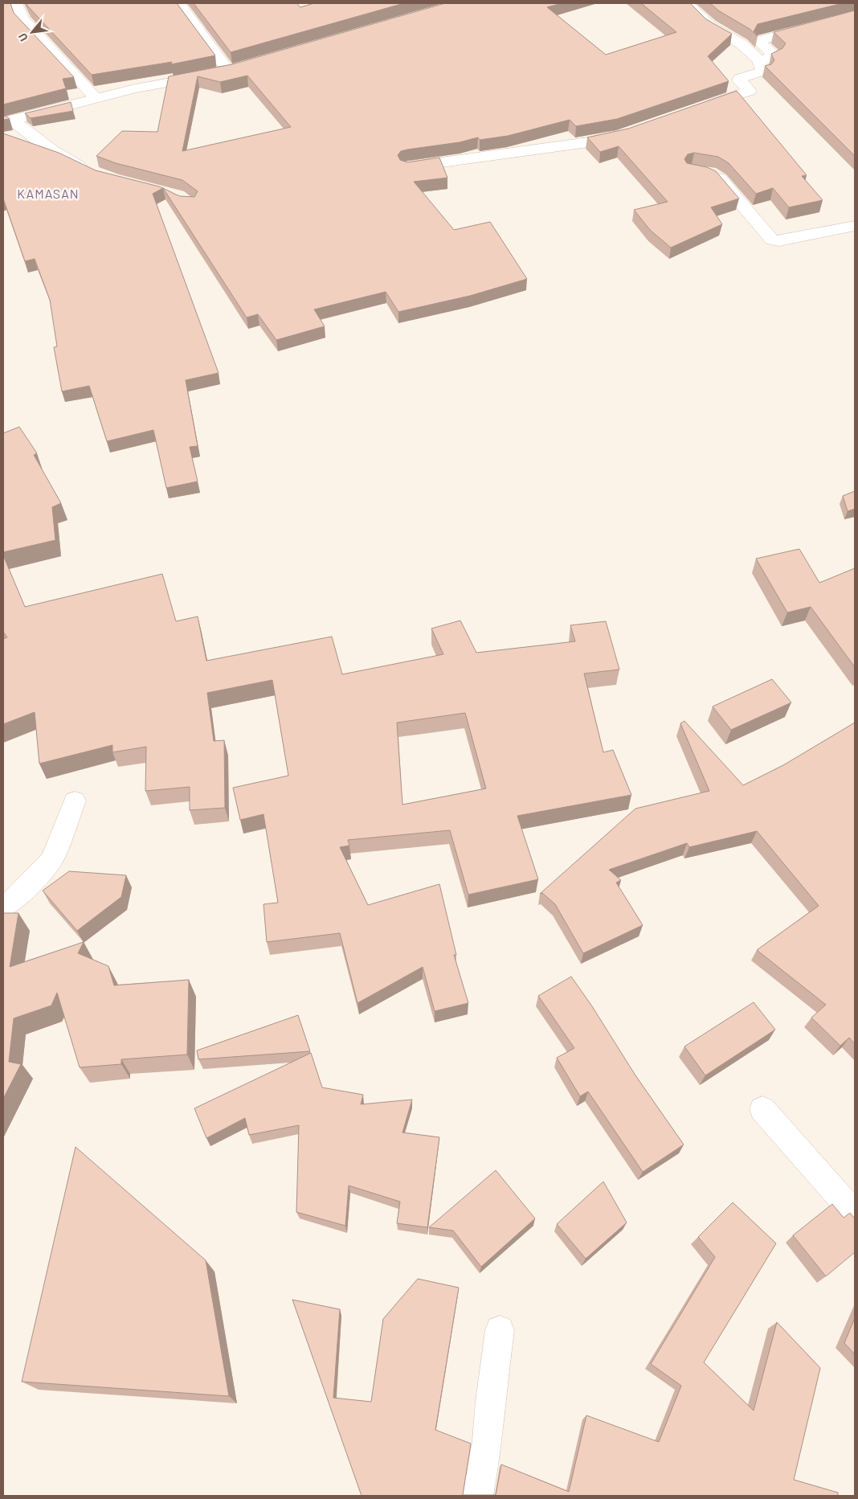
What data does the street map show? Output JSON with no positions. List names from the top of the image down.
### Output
{
  "districts": ["KAMASAN"],
  "north": "bottom left"
}
